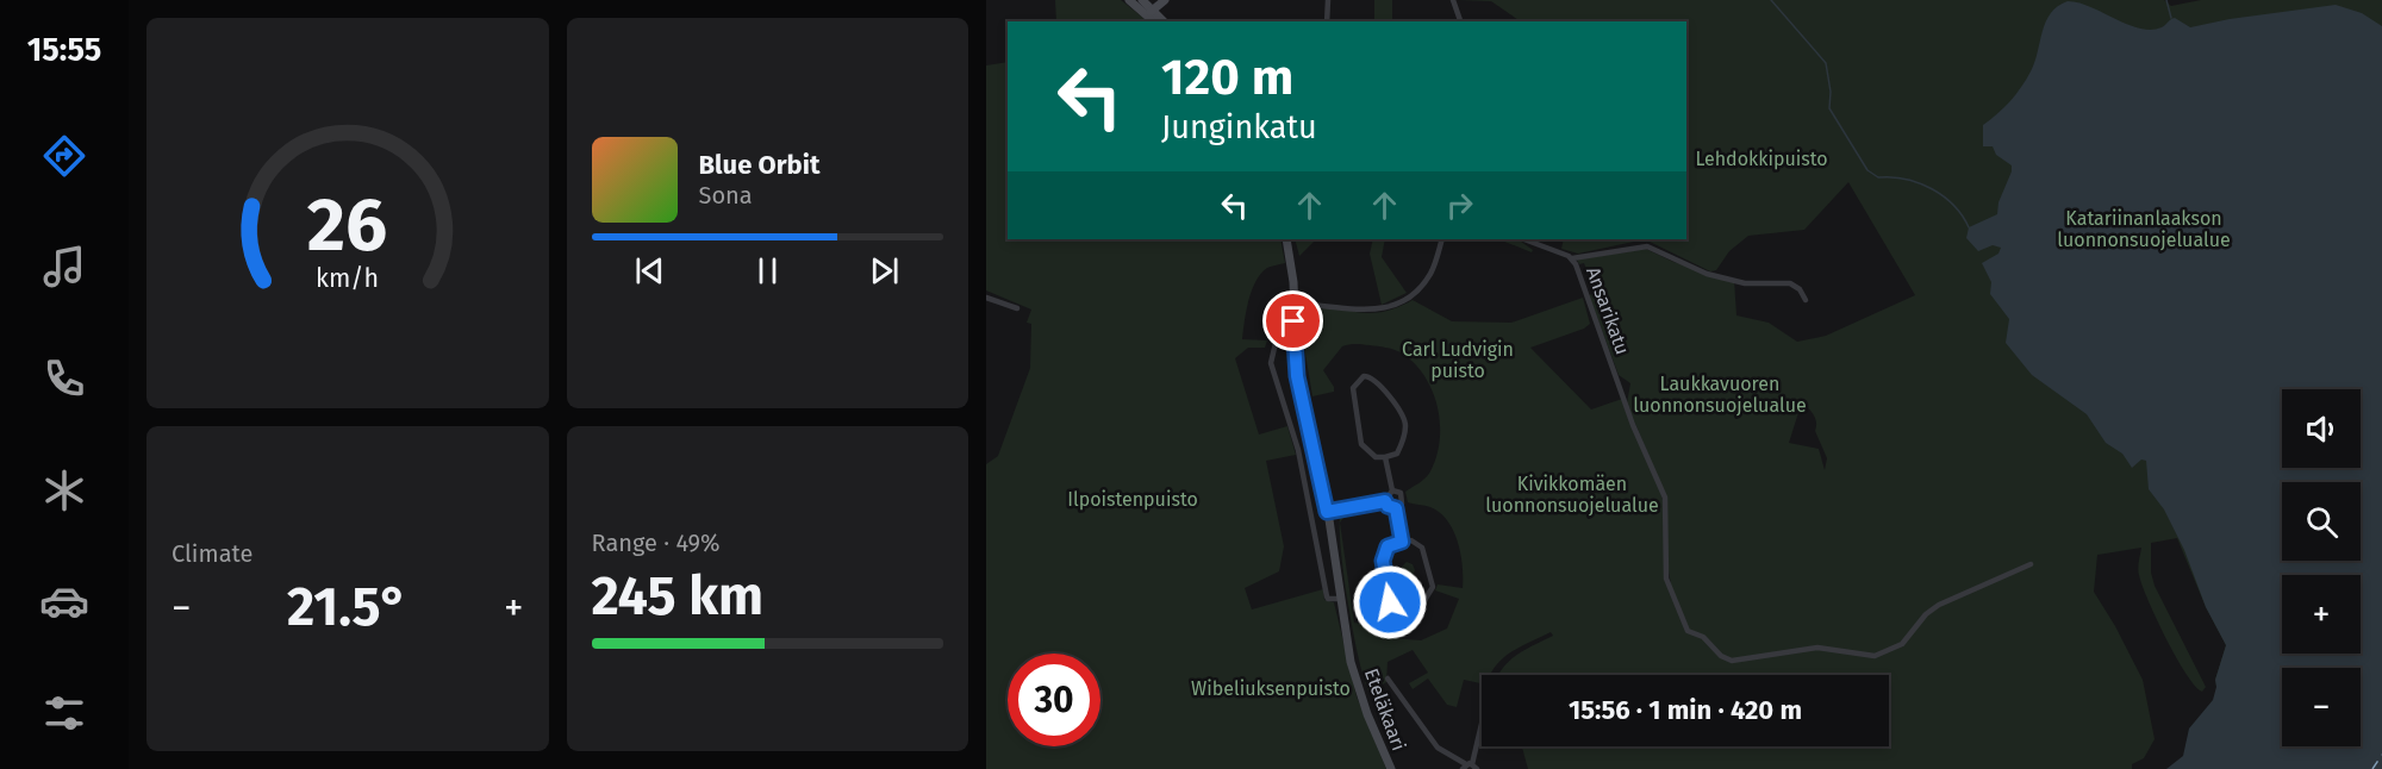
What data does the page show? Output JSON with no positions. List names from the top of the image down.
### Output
{
  "streets": {
    "main road": ["Eteläkaari"],
    "street": ["Ansarikatu"]
  },
  "parks": [
    "Lehdokkipuisto",
    "Katariinanlaakson luonnonsuojelualue",
    "Carl Ludvigin puisto",
    "Laukkavuoren luonnonsuojelualue",
    "Kivikkomäen luonnonsuojelualue",
    "Ilpoistenpuisto",
    "Wibeliuksenpuisto"
  ],
  "page": {
    "tabs": "15:55",
    "turn": ["120 m", "Junginkatu"],
    "song": ["Blue Orbit", "Sona"],
    "map_buttons": ["+", "−"],
    "tile": [
      "Climate",
      ["Range · 49%", "245 km"]
    ],
    "heat": ["−", "21.5°", "+"],
    "limit": "30",
    "trip": "15:56 · 1 min · 420 m",
    "gauge": ["26", "km/h"]
  }
}
